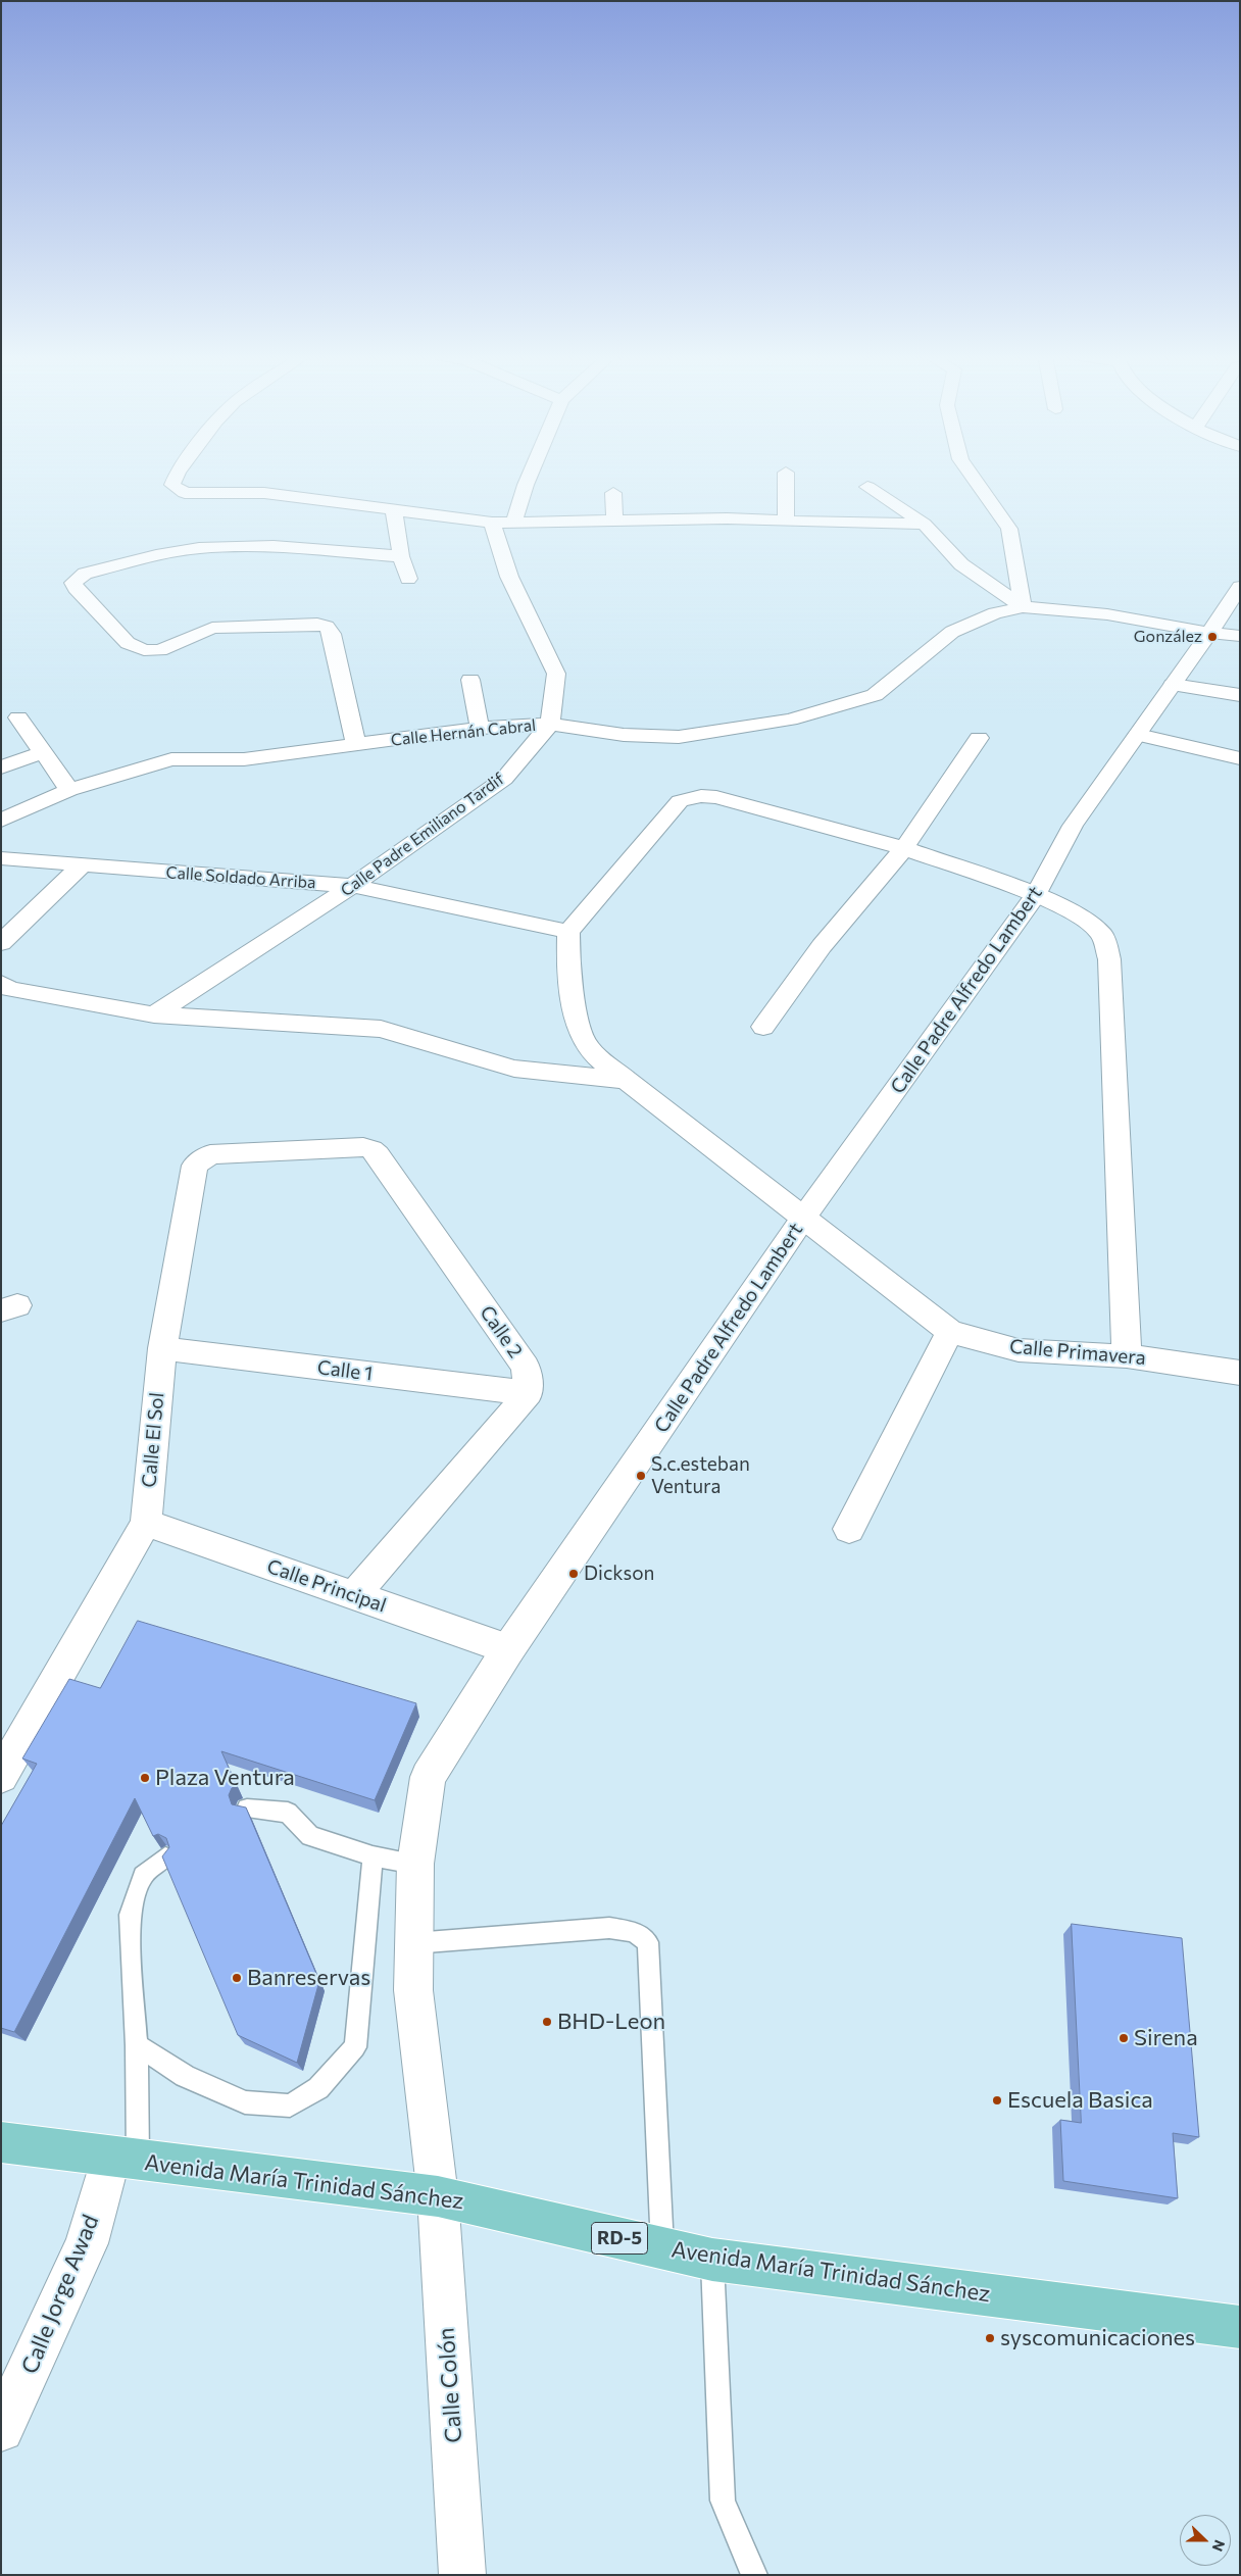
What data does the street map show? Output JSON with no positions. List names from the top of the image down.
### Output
{
  "streets": {
    "main road": ["Avenida María Trinidad Sánchez", "RD-5"],
    "street": [
      "Calle Hernán Cabral",
      "Calle Padre Emiliano Tardif",
      "Calle Soldado Arriba",
      "Calle Padre Alfredo Lambert",
      "Calle 2",
      "Calle Primavera",
      "Calle 1",
      "Calle El Sol",
      "Calle Principal",
      "Calle Jorge Awad",
      "Calle Colón"
    ]
  },
  "crossings": [
    ["Calle Hernán Cabral", "Calle Padre Emiliano Tardif"],
    ["Calle Hernán Cabral", "Calle Padre Alfredo Lambert"],
    ["Calle Padre Emiliano Tardif", "Calle Soldado Arriba"],
    ["Calle Soldado Arriba", "Calle Primavera"],
    ["Calle Padre Alfredo Lambert", "Calle Primavera"],
    ["Calle Padre Alfredo Lambert", "Calle Principal"],
    ["Calle Padre Alfredo Lambert", "Avenida María Trinidad Sánchez"],
    ["Calle Padre Alfredo Lambert", "Calle Colón"],
    ["Calle 2", "Calle 1"],
    ["Calle 2", "Calle El Sol"],
    ["Calle 1", "Calle El Sol"],
    ["Calle El Sol", "Calle Principal"],
    ["Avenida María Trinidad Sánchez", "Calle Jorge Awad"],
    ["Avenida María Trinidad Sánchez", "Calle Colón"]
  ],
  "places": [
    "González",
    "S.c.esteban Ventura",
    "Dickson",
    "Plaza Ventura",
    "Banreservas",
    "BHD-Leon",
    "Sirena",
    "Escuela Basica",
    "syscomunicaciones"
  ],
  "north": "right"
}
